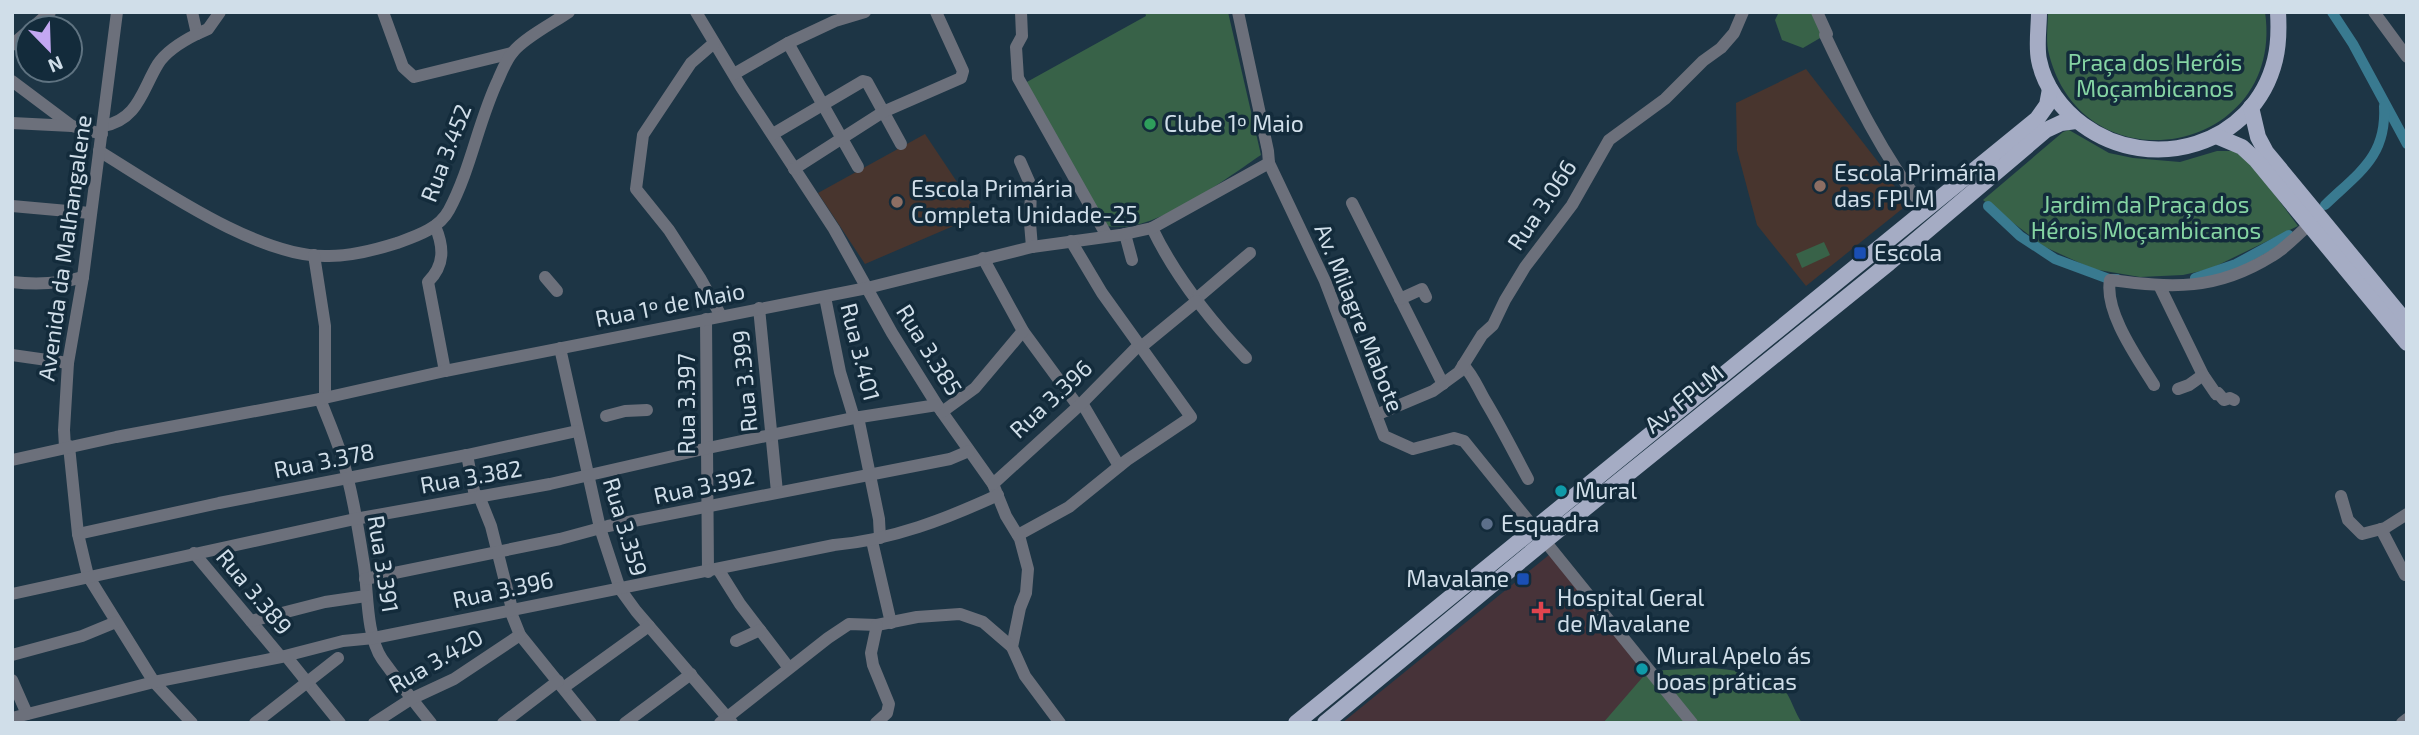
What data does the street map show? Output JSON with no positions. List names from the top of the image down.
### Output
{
  "streets": {
    "main road": ["Av. FPLM"],
    "street": [
      "Rua 3.452",
      "Rua 3.066",
      "Avenida da Malhangalene",
      "Rua 1º de Maio",
      "Av. Milagre Mabote",
      "Rua 3.385",
      "Rua 3.401",
      "Rua 3.399",
      "Rua 3.396",
      "Rua 3.397",
      "Rua 3.378",
      "Rua 3.382",
      "Rua 3.392",
      "Rua 3.359",
      "Rua 3.391",
      "Rua 3.389",
      "Rua 3.420"
    ]
  },
  "crossings": [
    ["Rua 3.452", "Avenida da Malhangalene"],
    ["Rua 3.066", "Av. Milagre Mabote"],
    ["Avenida da Malhangalene", "Rua 1º de Maio"],
    ["Avenida da Malhangalene", "Rua 3.396"],
    ["Avenida da Malhangalene", "Rua 3.378"],
    ["Avenida da Malhangalene", "Rua 3.382"],
    ["Rua 1º de Maio", "Av. Milagre Mabote"],
    ["Rua 1º de Maio", "Rua 3.385"],
    ["Rua 1º de Maio", "Rua 3.401"],
    ["Rua 1º de Maio", "Rua 3.399"],
    ["Rua 1º de Maio", "Rua 3.397"],
    ["Rua 1º de Maio", "Rua 3.359"],
    ["Rua 1º de Maio", "Rua 3.391"],
    ["Av. Milagre Mabote", "Av. FPLM"],
    ["Rua 3.385", "Rua 3.396"],
    ["Rua 3.385", "Rua 3.382"],
    ["Rua 3.385", "Rua 3.392"],
    ["Rua 3.401", "Rua 3.396"],
    ["Rua 3.401", "Rua 3.382"],
    ["Rua 3.401", "Rua 3.392"],
    ["Rua 3.399", "Rua 3.382"],
    ["Rua 3.399", "Rua 3.392"],
    ["Rua 3.396", "Rua 3.397"],
    ["Rua 3.396", "Rua 3.359"],
    ["Rua 3.396", "Rua 3.391"],
    ["Rua 3.396", "Rua 3.389"],
    ["Rua 3.397", "Rua 3.382"],
    ["Rua 3.397", "Rua 3.392"],
    ["Rua 3.378", "Rua 3.359"],
    ["Rua 3.378", "Rua 3.391"],
    ["Rua 3.382", "Rua 3.359"],
    ["Rua 3.382", "Rua 3.391"],
    ["Rua 3.382", "Rua 3.389"],
    ["Rua 3.392", "Rua 3.359"],
    ["Rua 3.392", "Rua 3.391"],
    ["Rua 3.391", "Rua 3.420"]
  ],
  "parks": ["Praça dos Heróis Moçambicanos", "Jardim da Praça dos Hérois Moçambicanos"],
  "places": {
    "other": [
      "Clube 1º Maio",
      "Escola Primária das FPLM",
      "Escola Primária Completa Unidade-25",
      "Mural",
      "Esquadra",
      "Mural Apelo ás boas práticas"
    ],
    "transit": ["Escola", "Mavalane"],
    "health": ["Hospital Geral de Mavalane"]
  },
  "north": "bottom right"
}
